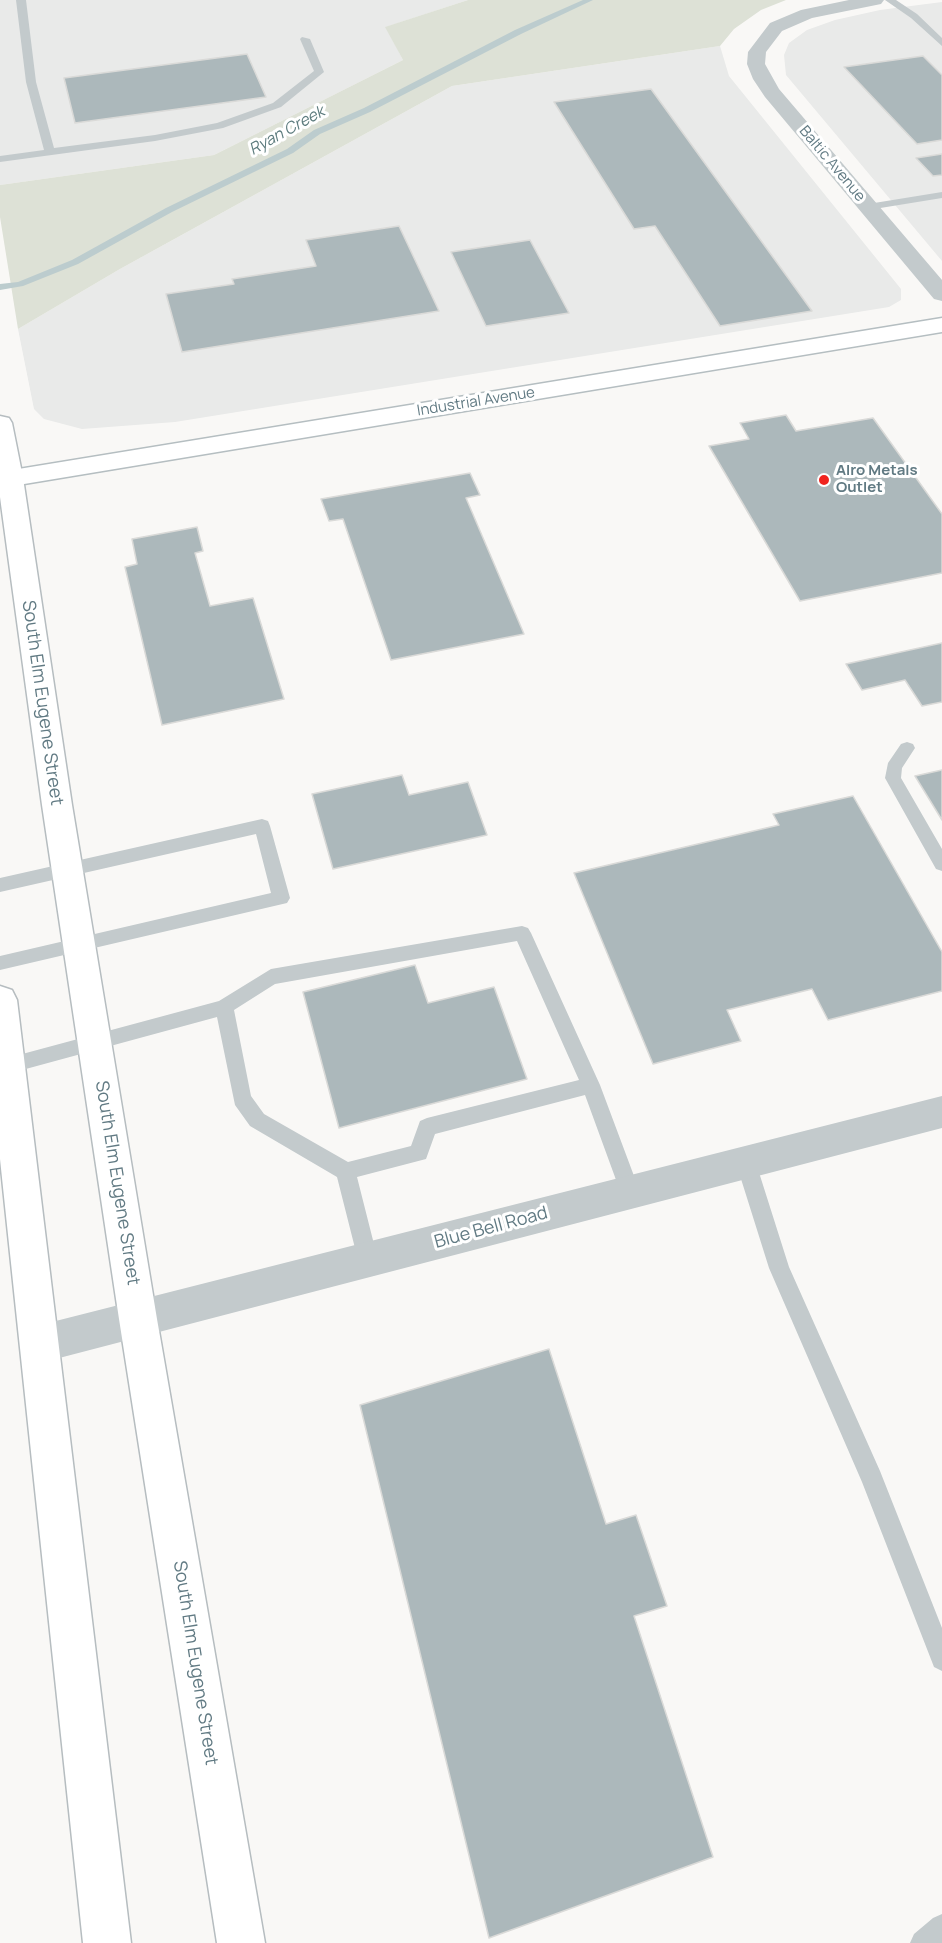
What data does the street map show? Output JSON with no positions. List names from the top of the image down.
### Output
{
  "streets": {
    "main road": ["Industrial Avenue", "South Elm Eugene Street"],
    "street": ["Baltic Avenue", "Blue Bell Road"]
  },
  "crossings": [
    ["Industrial Avenue", "South Elm Eugene Street"],
    ["South Elm Eugene Street", "Blue Bell Road"]
  ],
  "water": ["Ryan Creek"],
  "places": ["Alro Metals Outlet"]
}
